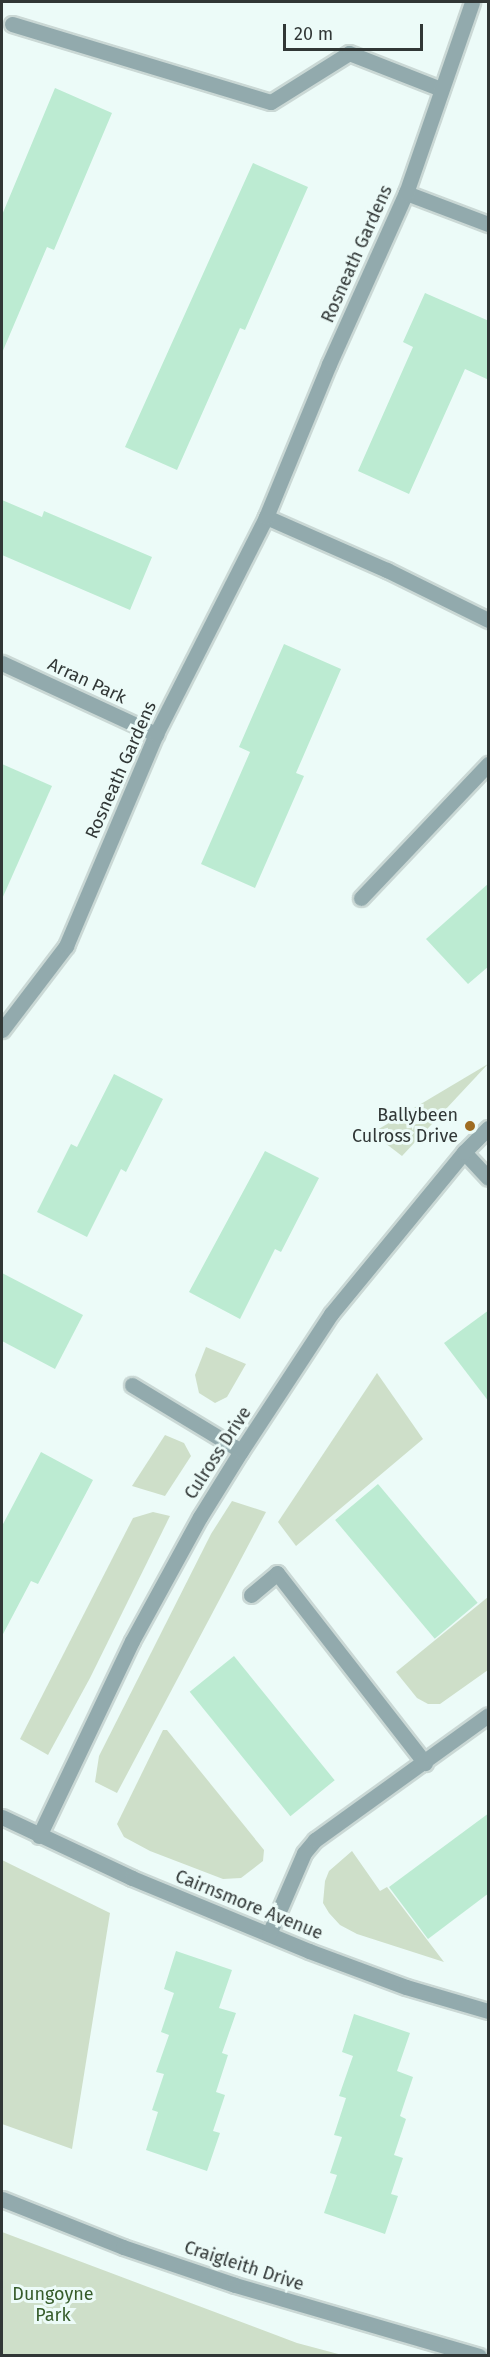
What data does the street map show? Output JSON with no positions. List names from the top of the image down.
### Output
{
  "streets": {
    "street": [
      "Rosneath Gardens",
      "Arran Park",
      "Culross Drive",
      "Cairnsmore Avenue",
      "Craigleith Drive"
    ]
  },
  "crossings": [
    ["Rosneath Gardens", "Arran Park"],
    ["Culross Drive", "Cairnsmore Avenue"]
  ],
  "parks": ["Dungoyne Park"],
  "places": ["Ballybeen Culross Drive"],
  "scale_bar": "20 m"
}
